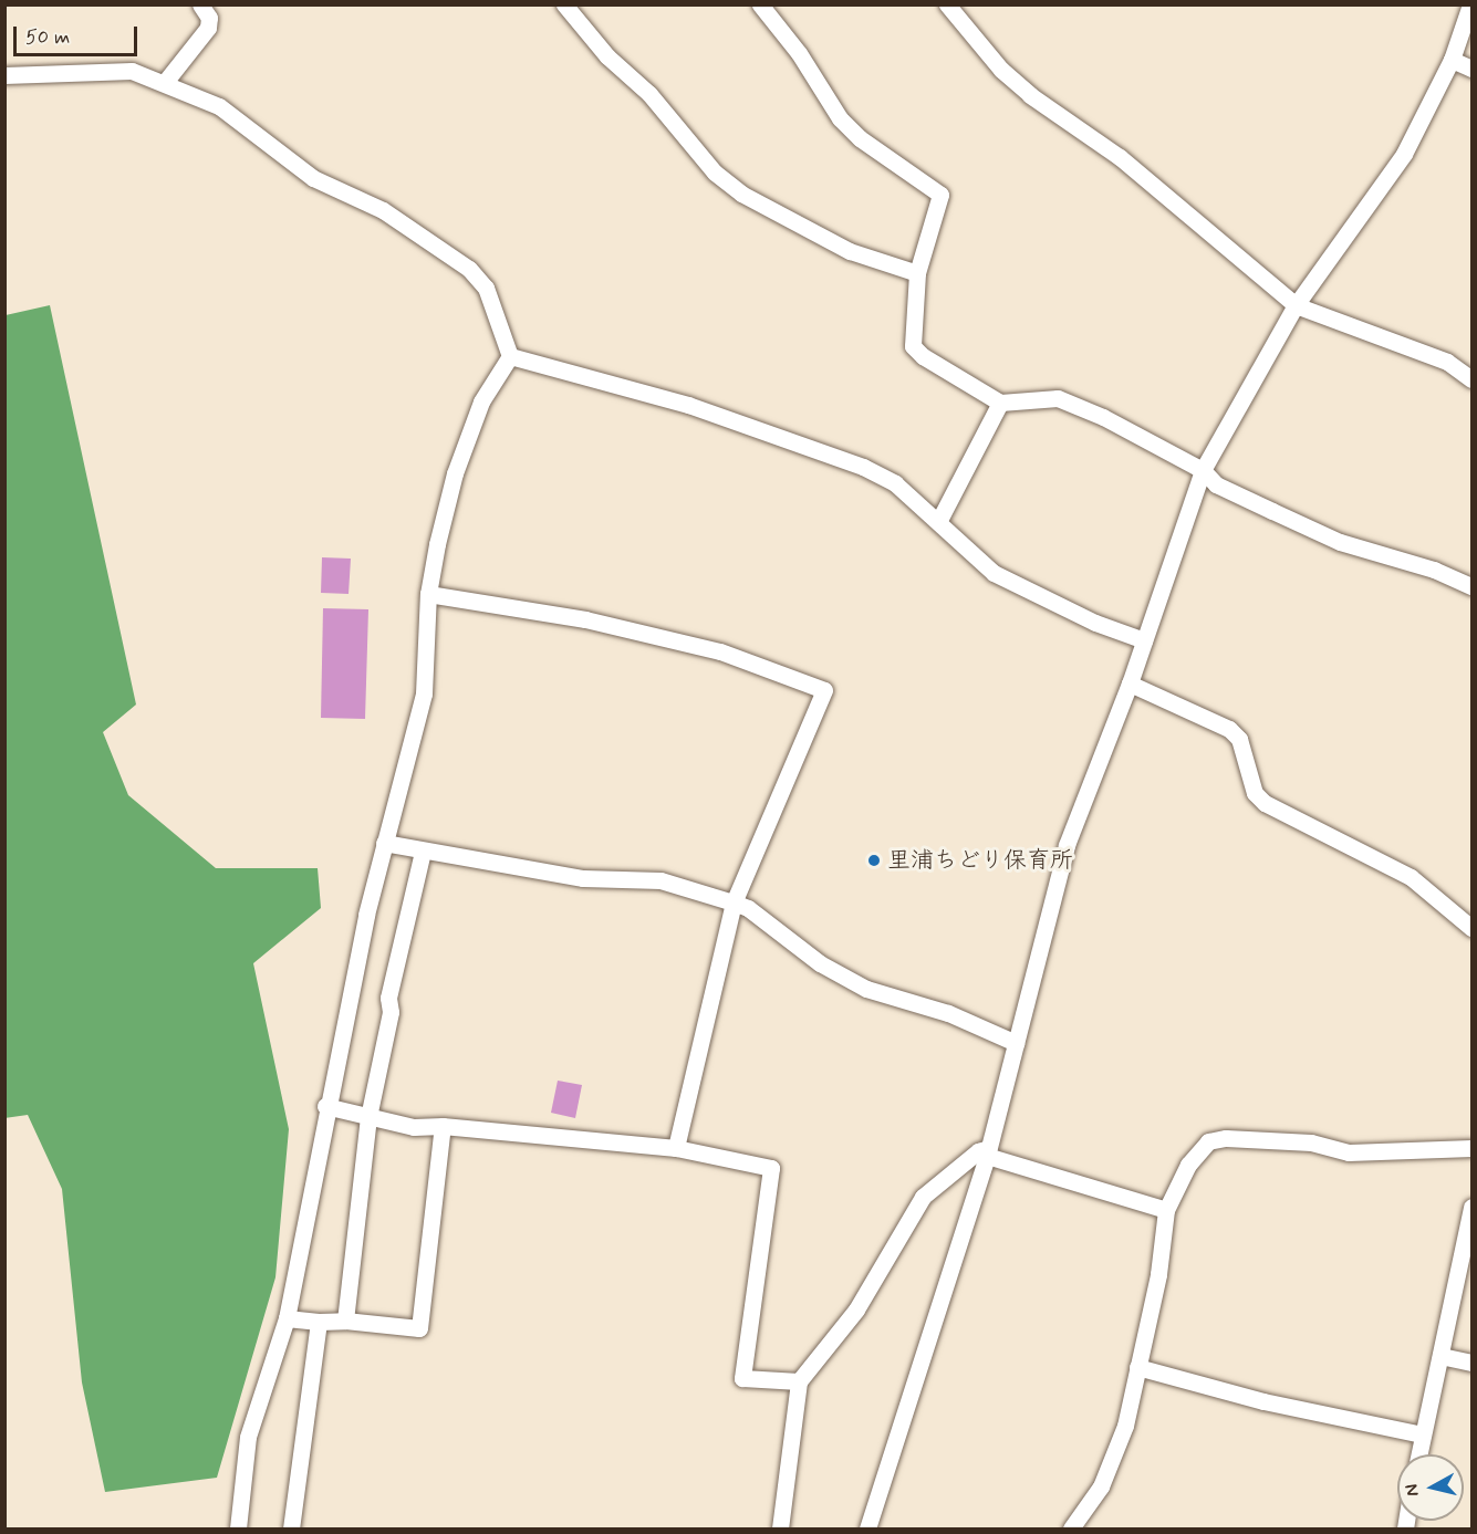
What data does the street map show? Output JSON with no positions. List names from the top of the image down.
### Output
{
  "places": ["里浦ちどり保育所"],
  "scale_bar": "50 m",
  "north": "left"
}
